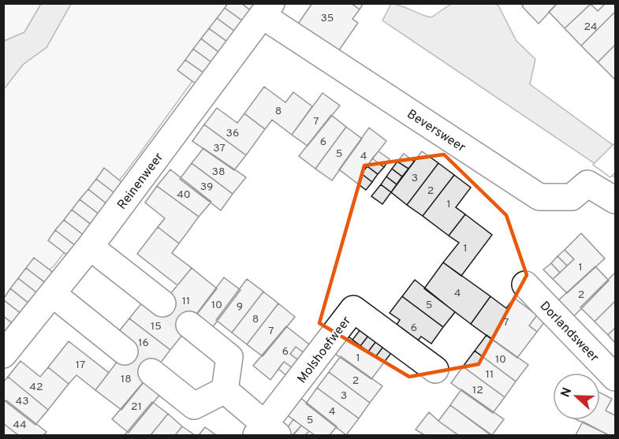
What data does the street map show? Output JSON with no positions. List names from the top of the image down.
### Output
{
  "streets": {
    "street": [
      "Beversweer",
      "Reinenweer",
      "Dorlandsweer",
      "Molshoefweer"
    ]
  },
  "crossings": [
    ["Beversweer", "Reinenweer"]
  ],
  "house_numbers": [
    "35",
    "24",
    "8",
    "7",
    "36",
    "6",
    "37",
    "5",
    "4",
    "38",
    "3",
    "39",
    "2",
    "40",
    "1",
    "1",
    "1",
    "4",
    "2",
    "11",
    "10",
    "5",
    "9",
    "8",
    "7",
    "15",
    "6",
    "7",
    "16",
    "6",
    "1",
    "10",
    "17",
    "11",
    "18",
    "2",
    "42",
    "12",
    "3",
    "43",
    "21",
    "4",
    "5",
    "44"
  ],
  "north": "left"
}
